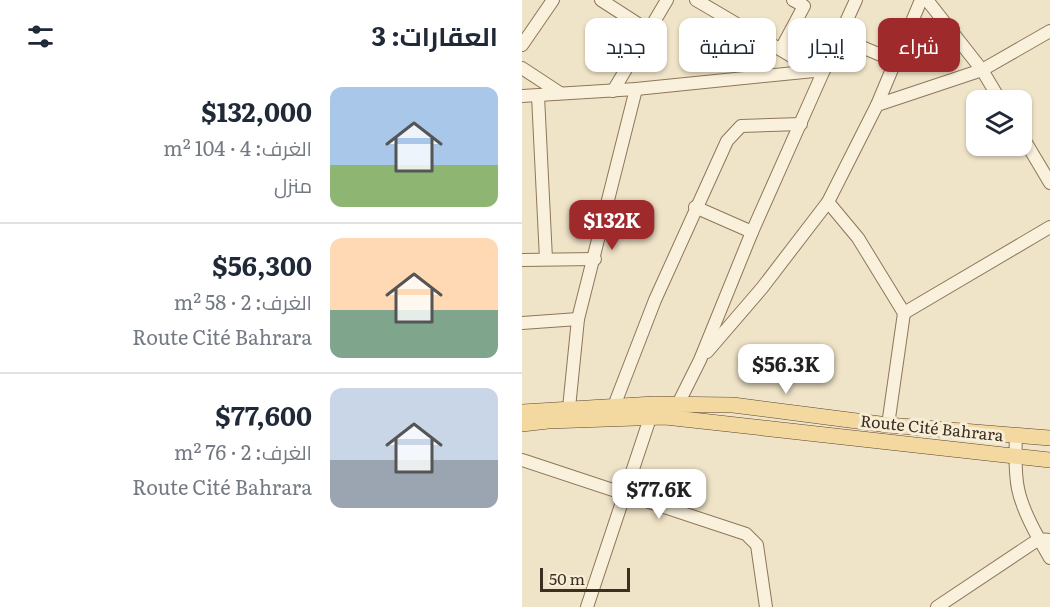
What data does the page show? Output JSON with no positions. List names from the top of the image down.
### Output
{
  "streets": {
    "main road": ["Route Cité Bahrara"]
  },
  "scale_bar": "50 m",
  "page": {
    "heading": "العقارات: 3",
    "chip": [
      "شراء",
      "إيجار",
      "تصفية",
      "جديد"
    ],
    "list": [
      {
        "name": "$132,000",
        "note": "الغرف: 4 · 104 m² · منزل"
      },
      {
        "name": "$56,300",
        "note": "الغرف: 2 · 58 m² · Route Cité Bahrara"
      },
      {
        "name": "$77,600",
        "note": "الغرف: 2 · 76 m² · Route Cité Bahrara"
      }
    ],
    "price": ["$132K", "$56.3K", "$77.6K"],
    "scale": "50 m"
  }
}
